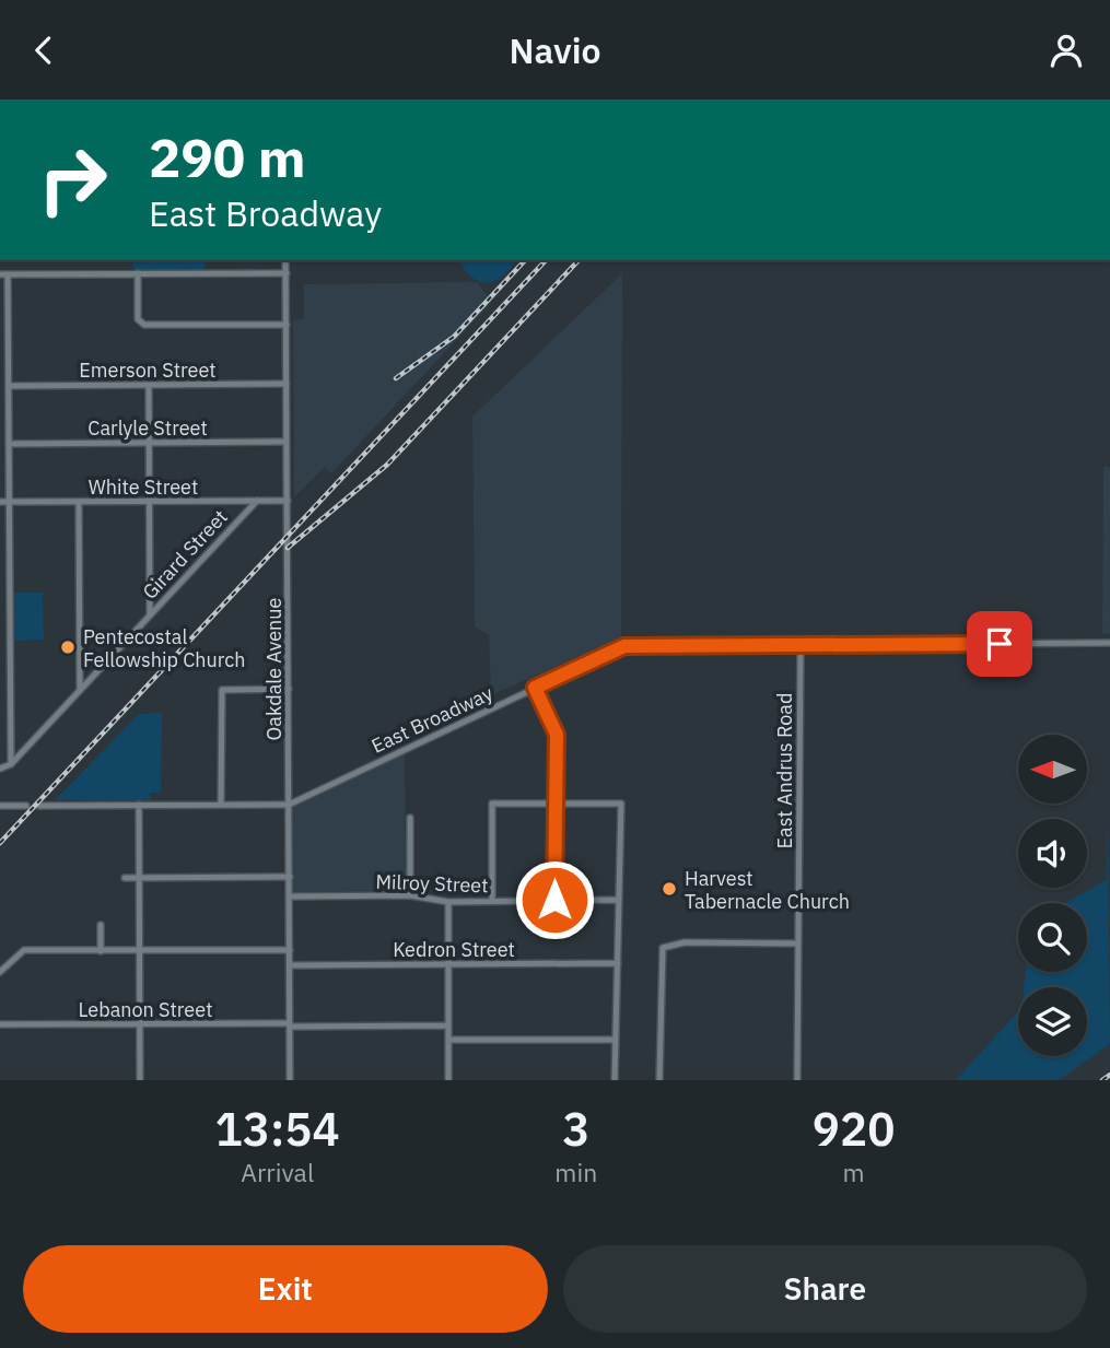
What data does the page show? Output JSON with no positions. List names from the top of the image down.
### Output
{
  "streets": {
    "street": [
      "Emerson Street",
      "Carlyle Street",
      "White Street",
      "Girard Street",
      "Oakdale Avenue",
      "East Broadway",
      "East Andrus Road",
      "Milroy Street",
      "Kedron Street",
      "Lebanon Street"
    ]
  },
  "crossings": [
    ["Emerson Street", "Oakdale Avenue"],
    ["Carlyle Street", "Oakdale Avenue"],
    ["White Street", "Girard Street"],
    ["White Street", "Oakdale Avenue"],
    ["Oakdale Avenue", "East Broadway"],
    ["Oakdale Avenue", "Milroy Street"],
    ["Oakdale Avenue", "Kedron Street"],
    ["Oakdale Avenue", "Lebanon Street"],
    ["East Broadway", "East Andrus Road"]
  ],
  "places": ["Pentecostal Fellowship Church", "Harvest Tabernacle Church"],
  "north": "left",
  "page": {
    "header": "Navio",
    "turn": ["290 m", "East Broadway"],
    "eta": [
      "13:54",
      "Arrival",
      "3",
      "min",
      "920",
      "m"
    ],
    "buttons": ["Exit", "Share"]
  }
}
